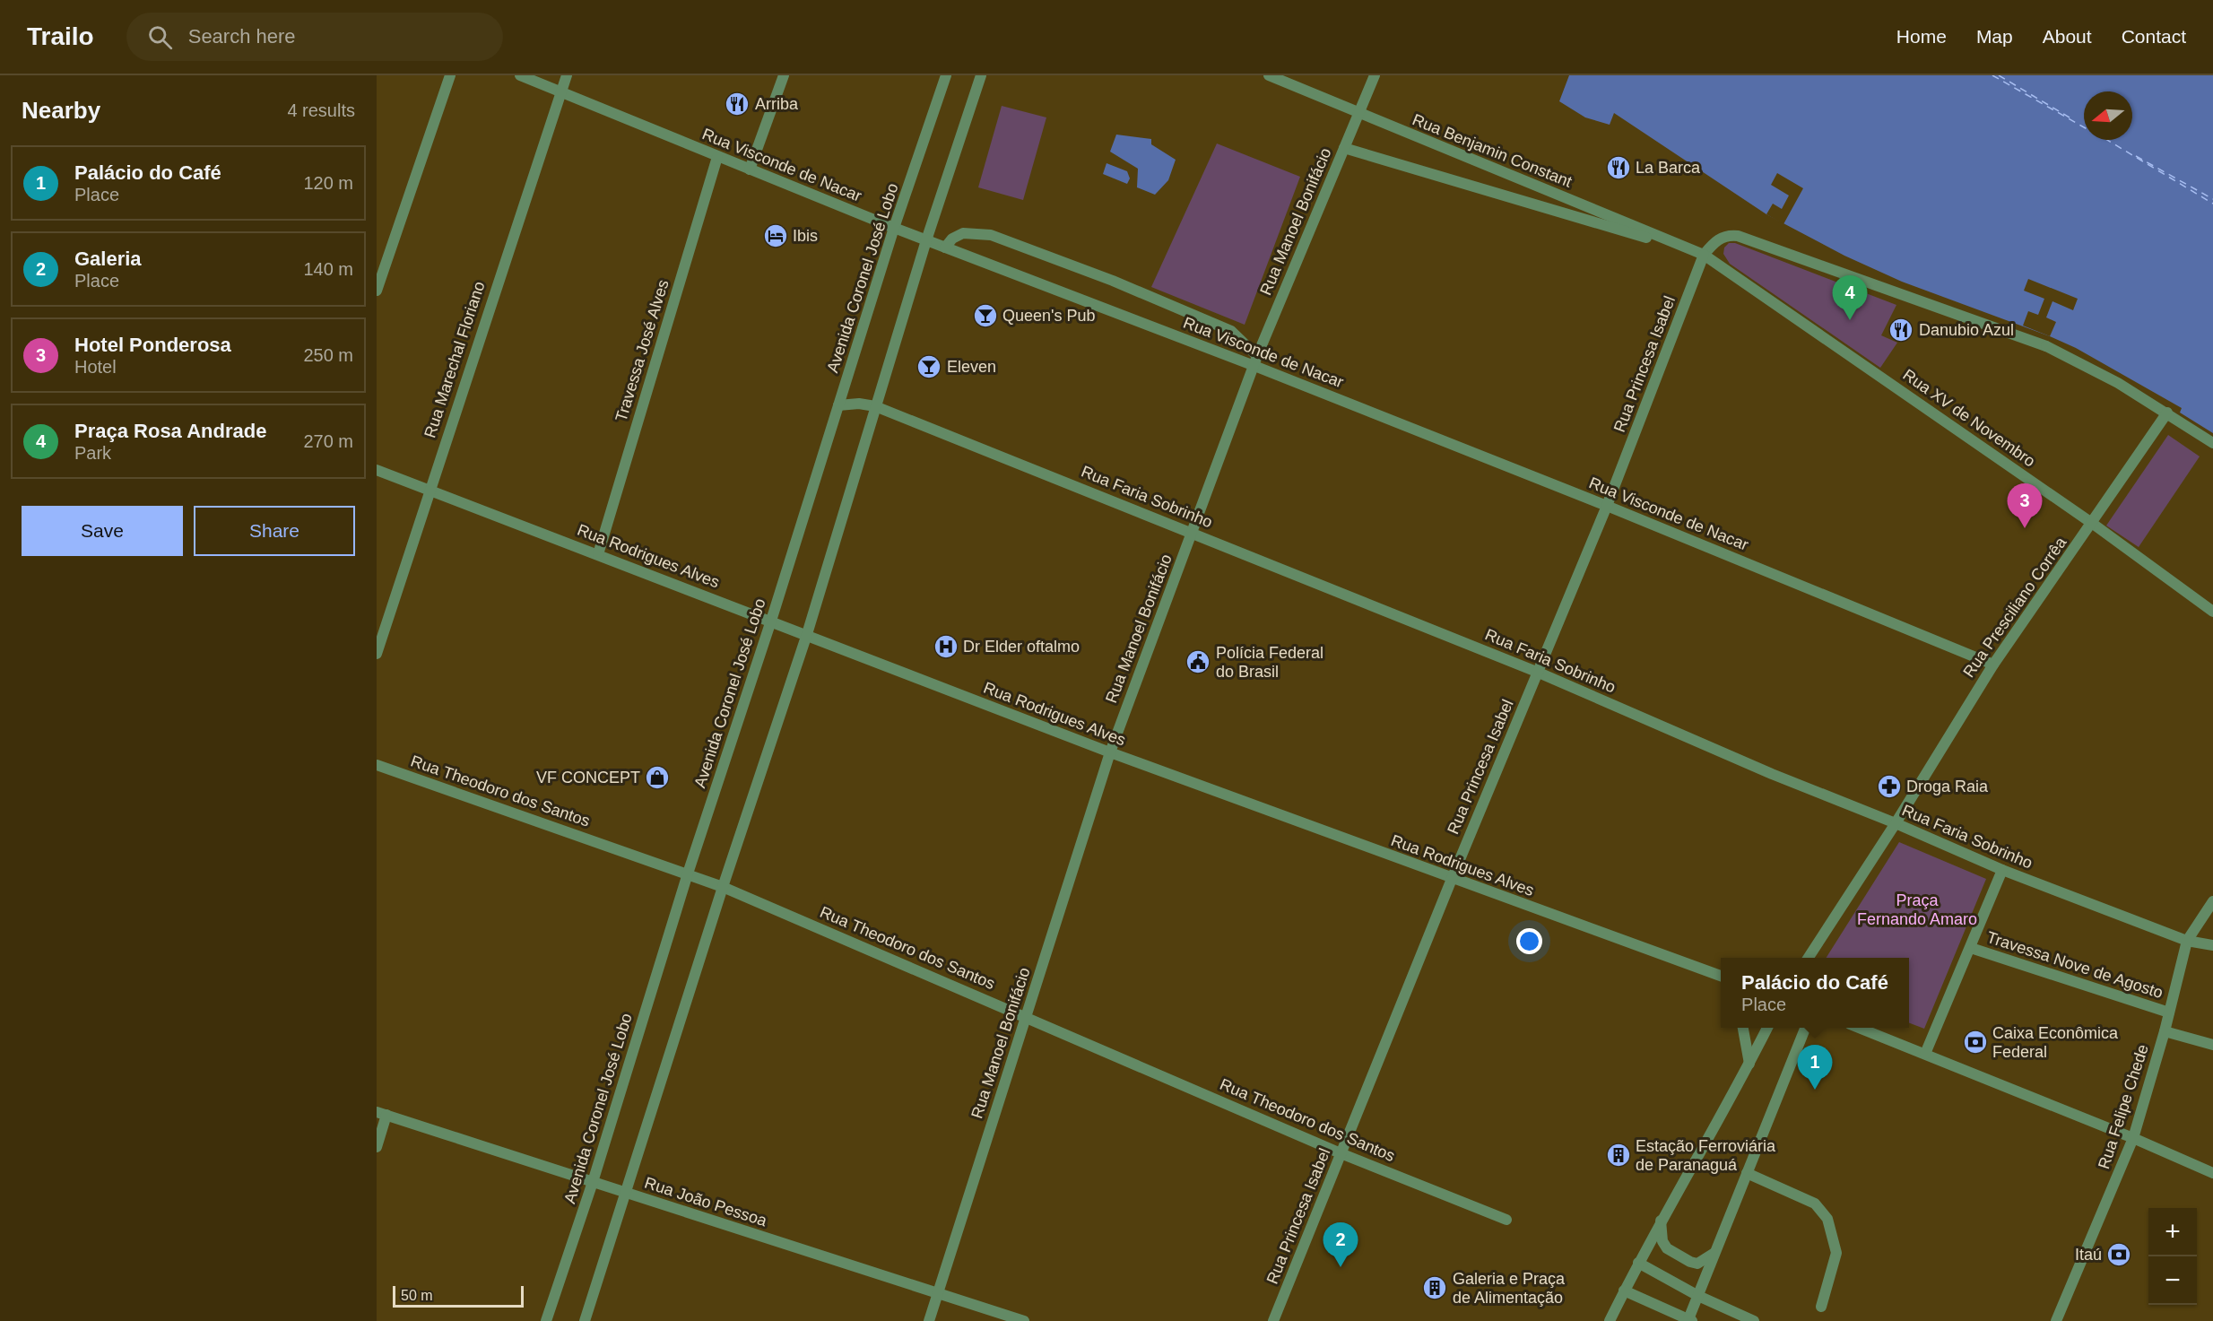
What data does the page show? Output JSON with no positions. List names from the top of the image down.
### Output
{
  "streets": {
    "street": [
      "Rua Benjamin Constant",
      "Rua Visconde de Nacar",
      "Rua Manoel Bonifácio",
      "Avenida Coronel José Lobo",
      "Travessa José Alves",
      "Rua Marechal Floriano",
      "Rua Princesa Isabel",
      "Rua XV de Novembro",
      "Rua Faria Sobrinho",
      "Rua Rodrigues Alves",
      "Rua Presciliano Corrêa",
      "Rua Theodoro dos Santos",
      "Travessa Nove de Agosto",
      "Rua Felipe Chede",
      "Rua João Pessoa"
    ]
  },
  "crossings": [
    ["Rua Benjamin Constant", "Rua Manoel Bonifácio"],
    ["Rua Benjamin Constant", "Rua Princesa Isabel"],
    ["Rua Benjamin Constant", "Rua XV de Novembro"],
    ["Rua Visconde de Nacar", "Rua Manoel Bonifácio"],
    ["Rua Visconde de Nacar", "Avenida Coronel José Lobo"],
    ["Rua Visconde de Nacar", "Travessa José Alves"],
    ["Rua Visconde de Nacar", "Rua Marechal Floriano"],
    ["Rua Visconde de Nacar", "Rua Princesa Isabel"],
    ["Rua Visconde de Nacar", "Rua Presciliano Corrêa"],
    ["Rua Manoel Bonifácio", "Rua Faria Sobrinho"],
    ["Rua Manoel Bonifácio", "Rua Rodrigues Alves"],
    ["Rua Manoel Bonifácio", "Rua Theodoro dos Santos"],
    ["Rua Manoel Bonifácio", "Rua João Pessoa"],
    ["Avenida Coronel José Lobo", "Rua Faria Sobrinho"],
    ["Avenida Coronel José Lobo", "Rua Rodrigues Alves"],
    ["Avenida Coronel José Lobo", "Rua Theodoro dos Santos"],
    ["Avenida Coronel José Lobo", "Rua João Pessoa"],
    ["Travessa José Alves", "Rua Rodrigues Alves"],
    ["Rua Marechal Floriano", "Rua Rodrigues Alves"],
    ["Rua Princesa Isabel", "Rua XV de Novembro"],
    ["Rua Princesa Isabel", "Rua Faria Sobrinho"],
    ["Rua Princesa Isabel", "Rua Rodrigues Alves"],
    ["Rua Princesa Isabel", "Rua Theodoro dos Santos"],
    ["Rua XV de Novembro", "Rua Presciliano Corrêa"],
    ["Rua Faria Sobrinho", "Rua Presciliano Corrêa"],
    ["Rua Faria Sobrinho", "Rua Felipe Chede"],
    ["Travessa Nove de Agosto", "Rua Felipe Chede"]
  ],
  "parks": ["Praça Fernando Amaro"],
  "places": {
    "restaurant": ["Arriba", "La Barca", "Danubio Azul"],
    "hotel": ["Ibis"],
    "bar": ["Queen's Pub", "Eleven"],
    "hospital": ["Dr Elder oftalmo"],
    "public building": ["Polícia Federal do Brasil"],
    "shop": ["VF CONCEPT"],
    "pharmacy": ["Droga Raia"],
    "bank": ["Caixa Econômica Federal", "Itaú"],
    "building": ["Estação Ferroviária de Paranaguá", "Galeria e Praça de Alimentação"]
  },
  "scale_bar": "50 m",
  "north": "left",
  "page": {
    "header": "Trailo",
    "search": "Search here",
    "nav": [
      "Home",
      "Map",
      "About",
      "Contact"
    ],
    "heading": ["Nearby", "4 results"],
    "list": [
      {
        "mark": "1",
        "name": "Palácio do Café",
        "note": "Place",
        "value": "120 m"
      },
      {
        "mark": "2",
        "name": "Galeria",
        "note": "Place",
        "value": "140 m"
      },
      {
        "mark": "3",
        "name": "Hotel Ponderosa",
        "note": "Hotel",
        "value": "250 m"
      },
      {
        "mark": "4",
        "name": "Praça Rosa Andrade",
        "note": "Park",
        "value": "270 m"
      }
    ],
    "pins": [
      "4",
      "3",
      "1",
      "2"
    ],
    "buttons": ["Save", "Share"],
    "popup": ["Palácio do Café", "Place"],
    "map_buttons": ["+", "−"],
    "scale": "50 m"
  }
}
